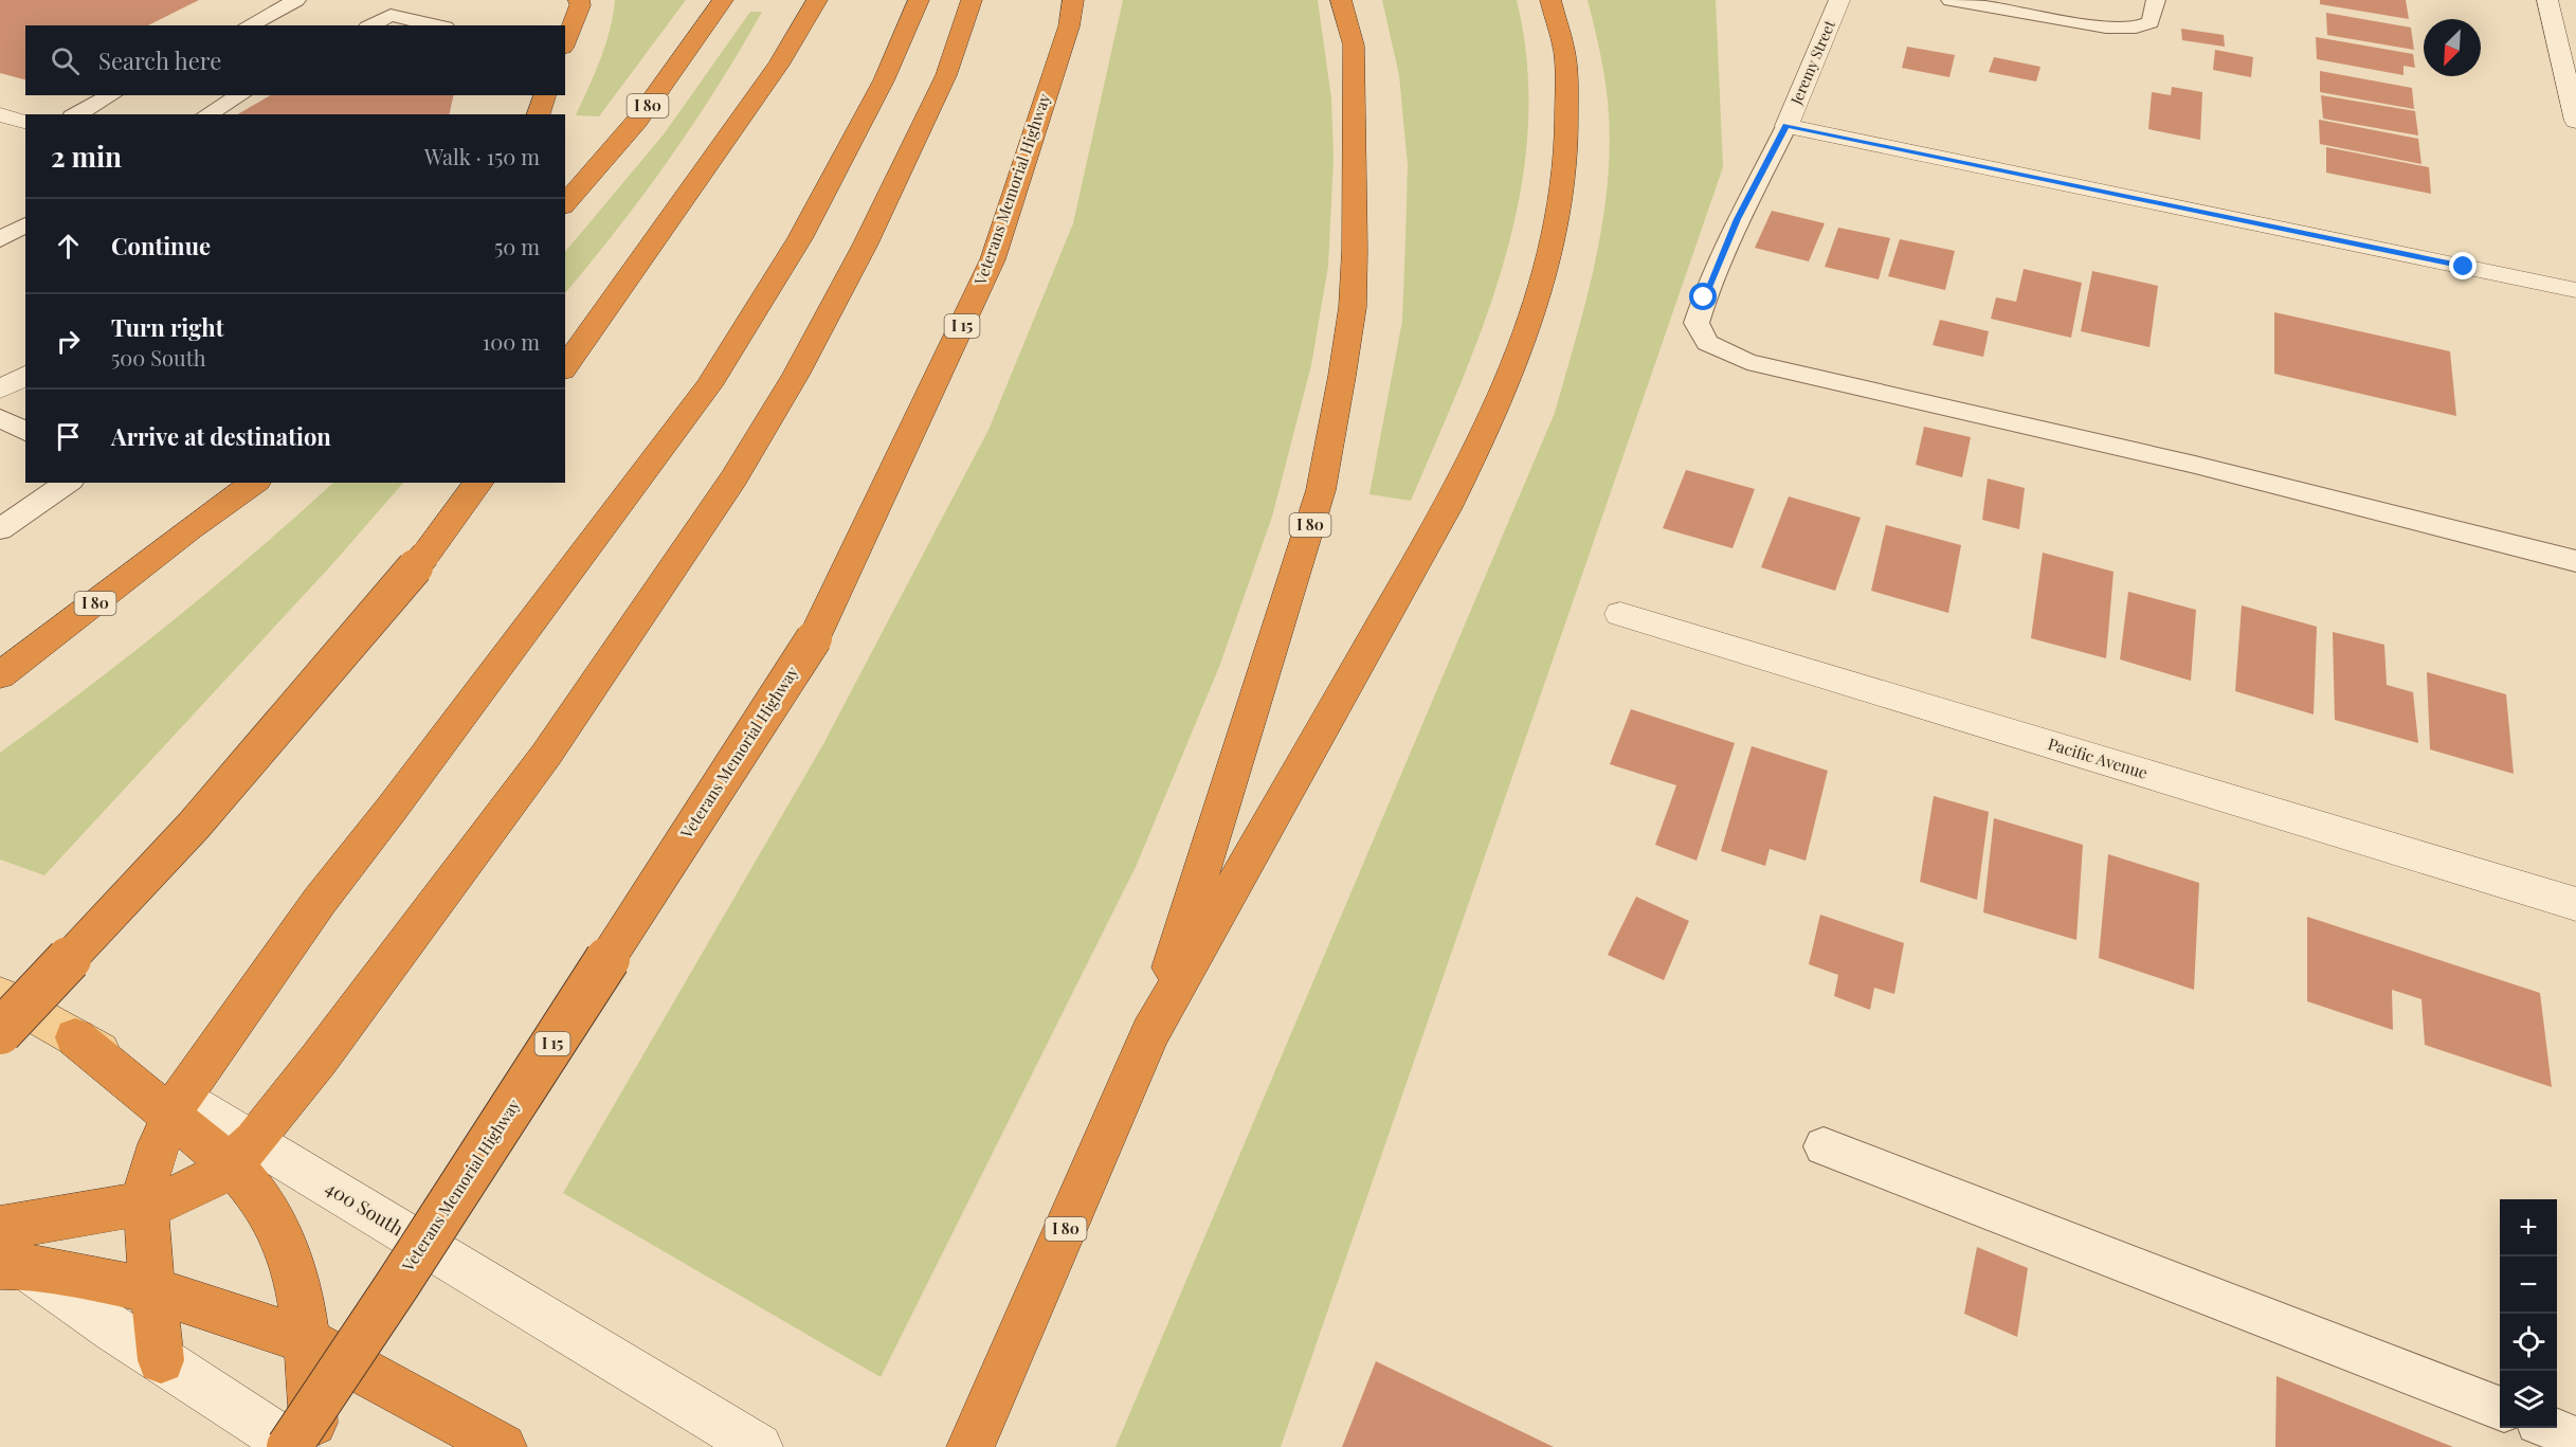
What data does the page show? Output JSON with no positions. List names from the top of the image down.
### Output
{
  "streets": {
    "highway": ["I 80", "Veterans Memorial Highway", "I 15"],
    "street": ["Jeremy Street", "Pacific Avenue", "400 South"]
  },
  "north": "bottom left",
  "page": {
    "search": "Search here",
    "heading": ["2 min", "Walk · 150 m"],
    "list": [
      ["Continue", "50 m"],
      ["Turn right", "500 South", "100 m"],
      "Arrive at destination"
    ],
    "map_buttons": ["+", "−"]
  }
}
